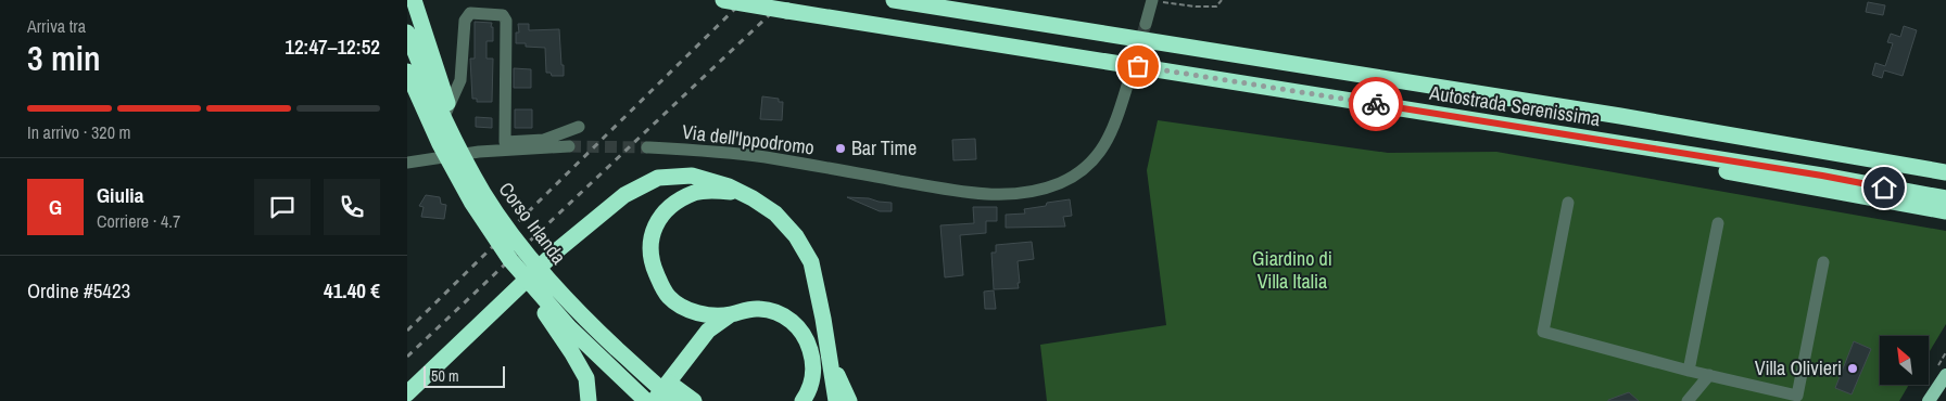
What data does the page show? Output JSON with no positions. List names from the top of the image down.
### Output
{
  "streets": {
    "highway": ["Autostrada Serenissima", "Corso Irlanda"],
    "street": ["Via dell'Ippodromo"]
  },
  "parks": ["Giardino di Villa Italia"],
  "places": ["Bar Time", "Villa Olivieri"],
  "scale_bar": "50 m",
  "north": "top left",
  "page": {
    "heading": ["3 min", "Arriva tra", "12:47–12:52"],
    "panel": [
      "Giulia",
      "Corriere · 4.7",
      "Ordine #5423",
      "41.40 €"
    ],
    "bar": "In arrivo · 320 m",
    "round": "G",
    "scale": "50 m"
  }
}
